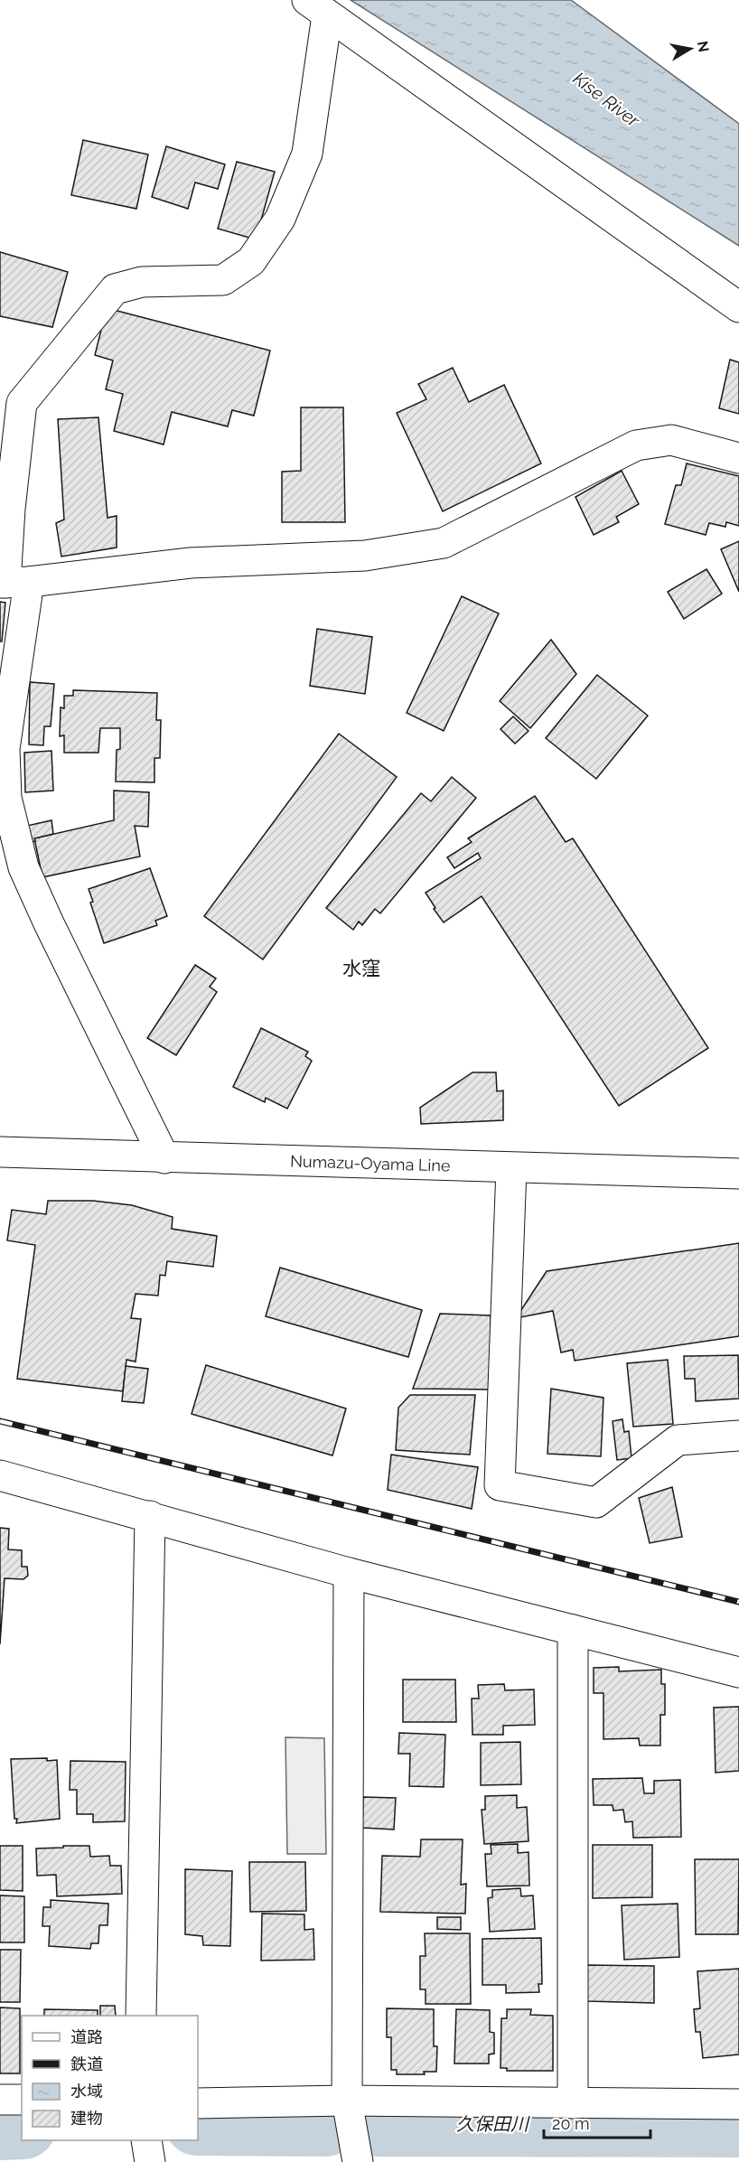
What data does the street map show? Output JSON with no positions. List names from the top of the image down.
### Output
{
  "streets": {
    "street": ["Numazu-Oyama Line"]
  },
  "districts": ["水窪"],
  "water": ["Kise River", "久保田川"],
  "legend": [
    "道路",
    "鉄道",
    "水域",
    "建物"
  ],
  "scale_bar": "20 m",
  "north": "right"
}
